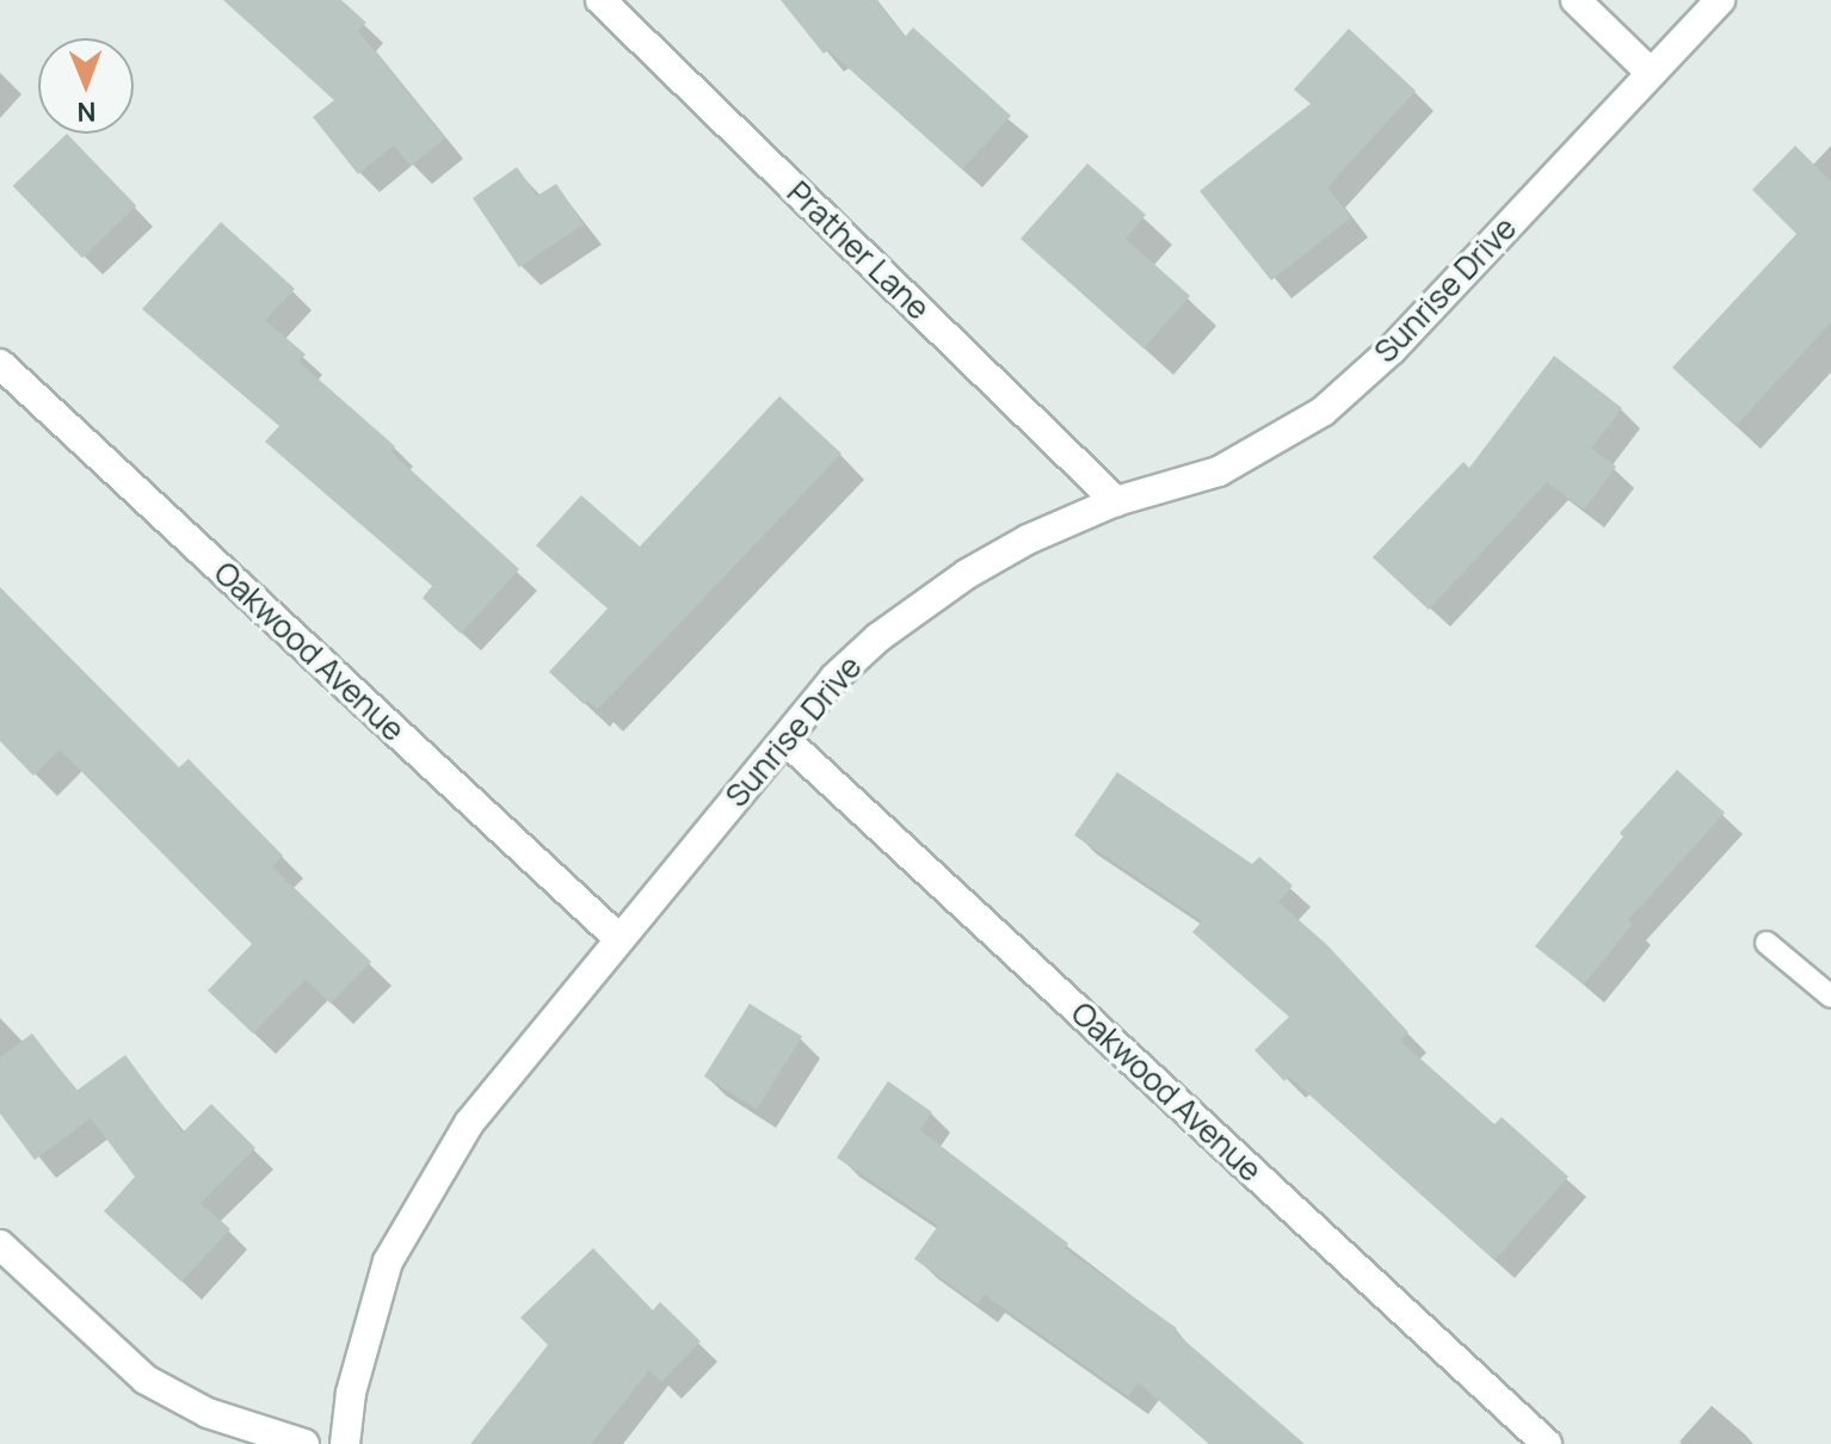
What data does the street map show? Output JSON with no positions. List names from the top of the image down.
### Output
{
  "streets": {
    "street": ["Prather Lane", "Sunrise Drive", "Oakwood Avenue"]
  },
  "crossings": [
    ["Prather Lane", "Sunrise Drive"],
    ["Sunrise Drive", "Oakwood Avenue"]
  ],
  "north": "bottom"
}
